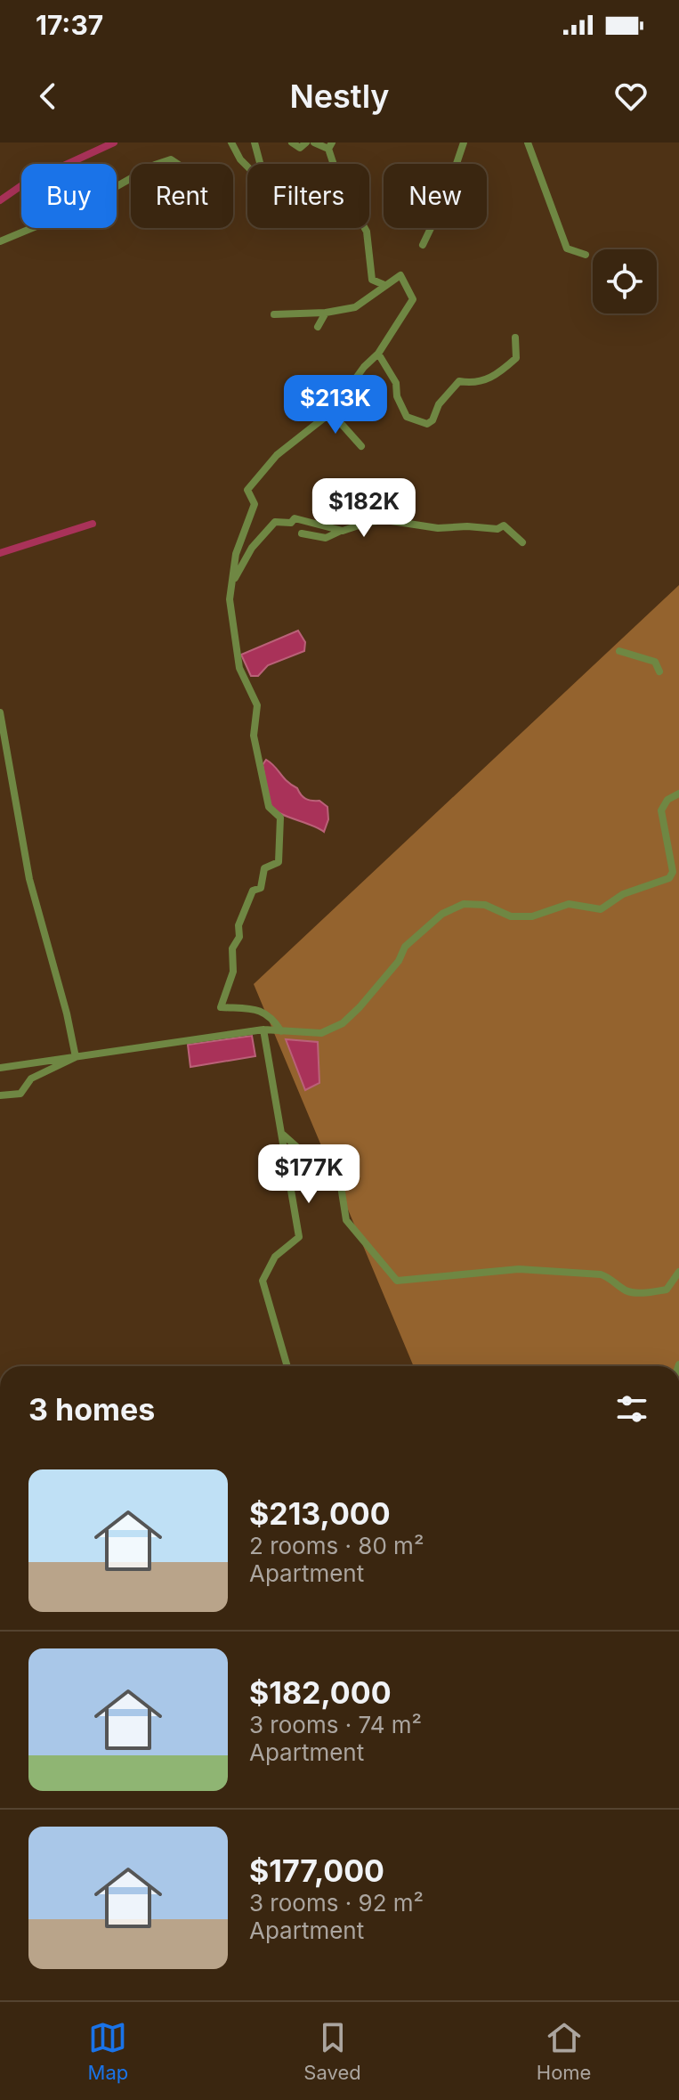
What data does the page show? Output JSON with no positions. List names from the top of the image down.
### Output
{
  "page": {
    "status": "17:37",
    "header": "Nestly",
    "chip": [
      "Buy",
      "Rent",
      "Filters",
      "New"
    ],
    "price": ["$213K", "$182K", "$177K"],
    "heading": "3 homes",
    "list": [
      {
        "name": "$213,000",
        "note": "2 rooms · 80 m² · Apartment"
      },
      {
        "name": "$182,000",
        "note": "3 rooms · 74 m² · Apartment"
      },
      {
        "name": "$177,000",
        "note": "3 rooms · 92 m² · Apartment"
      }
    ],
    "tabs": ["Map", "Saved", "Home"]
  }
}
